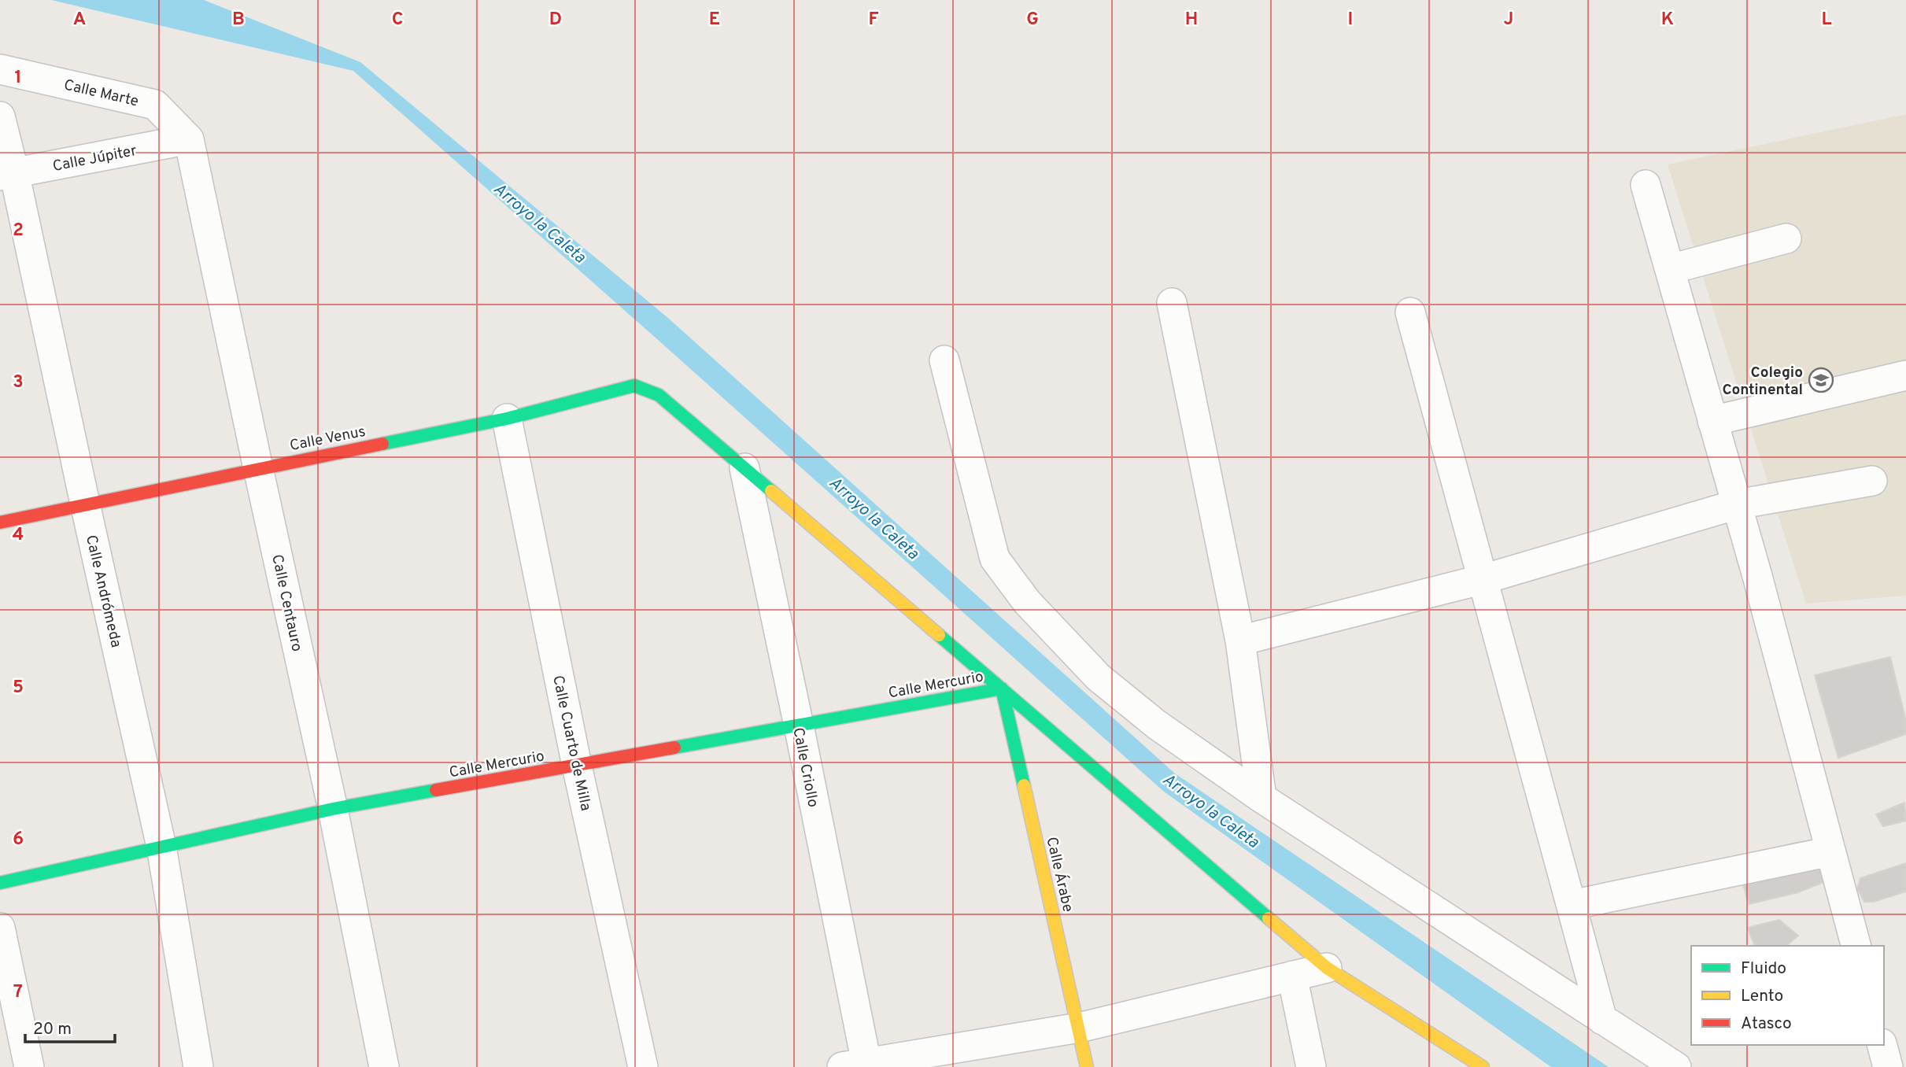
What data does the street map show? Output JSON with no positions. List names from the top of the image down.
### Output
{
  "streets": {
    "street": [
      "Calle Marte",
      "Calle Júpiter",
      "Calle Venus",
      "Calle Andrómeda",
      "Calle Centauro",
      "Calle Mercurio",
      "Calle Cuarto de Milla",
      "Calle Criollo",
      "Calle Árabe"
    ]
  },
  "crossings": [
    ["Calle Marte", "Calle Júpiter"],
    ["Calle Marte", "Calle Centauro"],
    ["Calle Júpiter", "Calle Andrómeda"],
    ["Calle Júpiter", "Calle Centauro"],
    ["Calle Venus", "Calle Andrómeda"],
    ["Calle Venus", "Calle Centauro"],
    ["Calle Venus", "Calle Cuarto de Milla"],
    ["Calle Venus", "Calle Criollo"],
    ["Calle Andrómeda", "Calle Mercurio"],
    ["Calle Centauro", "Calle Mercurio"],
    ["Calle Mercurio", "Calle Cuarto de Milla"],
    ["Calle Mercurio", "Calle Criollo"],
    ["Calle Mercurio", "Calle Árabe"]
  ],
  "water": ["Arroyo la Caleta"],
  "places": {
    "school or university": ["Colegio Continental"]
  },
  "legend": ["Fluido", "Lento", "Atasco"],
  "scale_bar": "20 m",
  "grid": {
    "columns": [
      "A",
      "B",
      "C",
      "D",
      "E",
      "F",
      "G",
      "H",
      "I",
      "J",
      "K",
      "L"
    ],
    "rows": [
      "1",
      "2",
      "3",
      "4",
      "5",
      "6",
      "7"
    ]
  }
}
